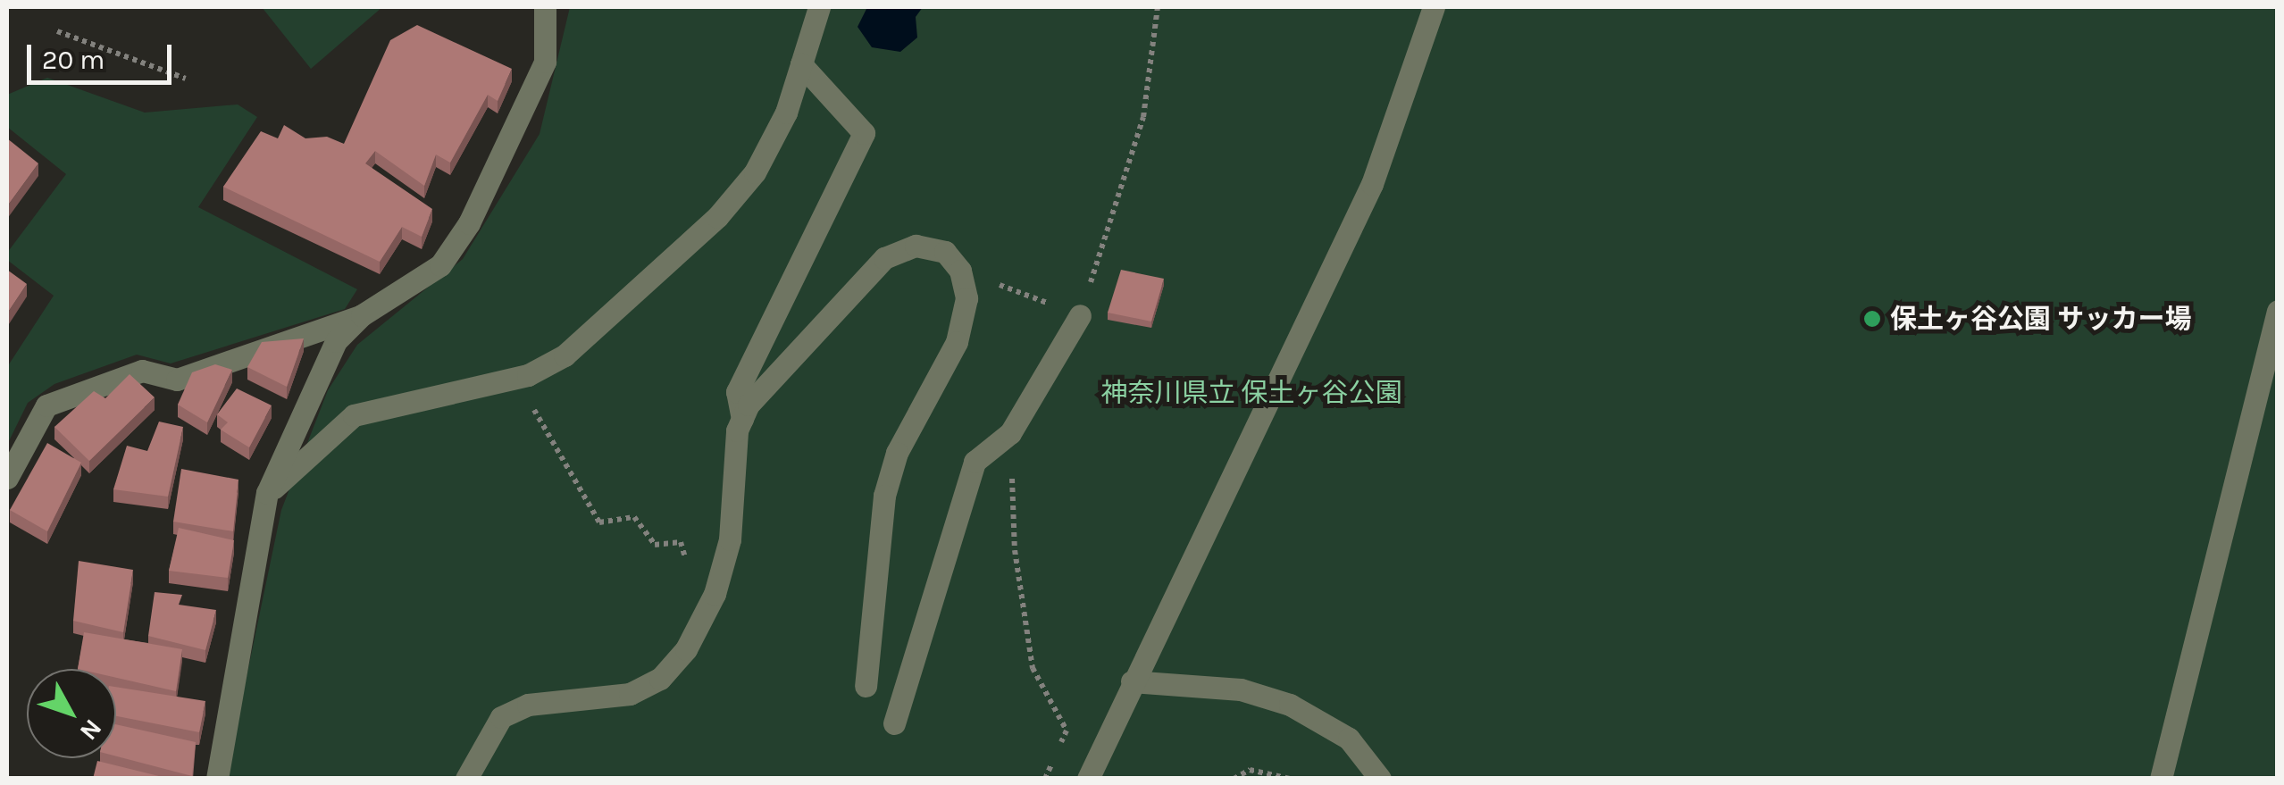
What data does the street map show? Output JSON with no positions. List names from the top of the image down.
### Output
{
  "parks": ["神奈川県立 保土ヶ谷公園"],
  "places": ["保土ヶ谷公園 サッカー場"],
  "scale_bar": "20 m",
  "north": "bottom right"
}
